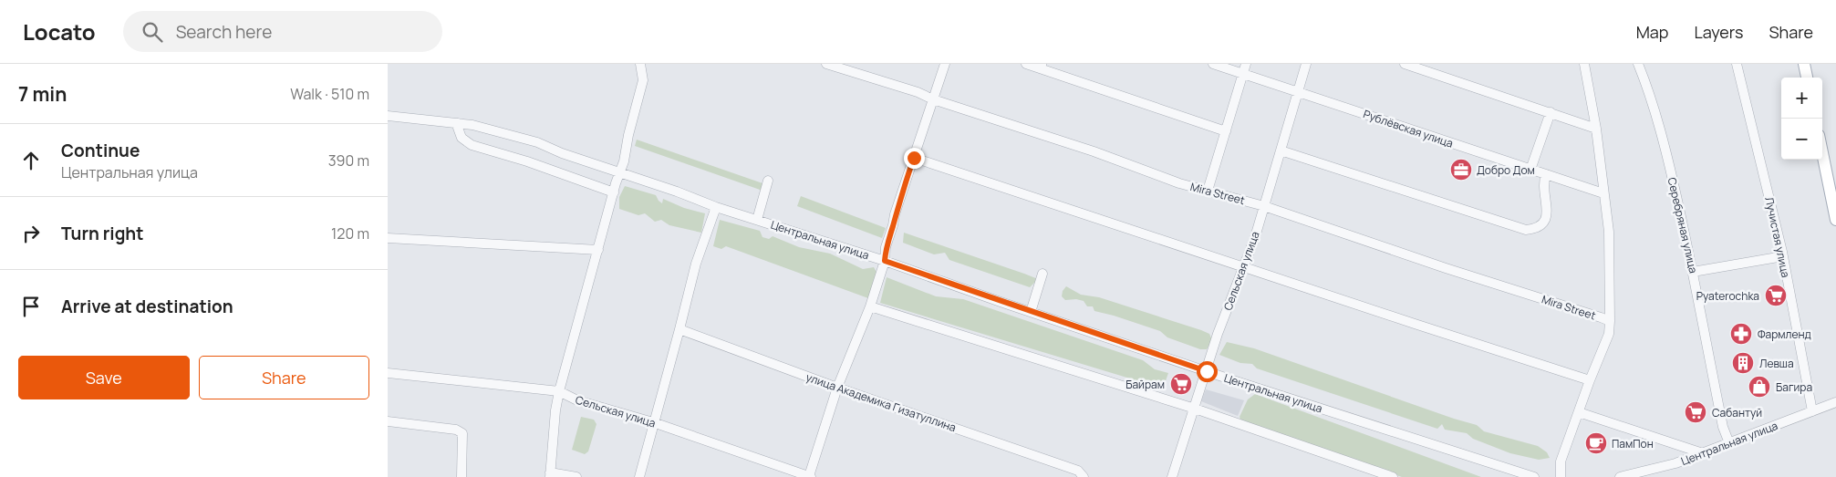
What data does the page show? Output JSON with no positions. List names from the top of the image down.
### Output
{
  "streets": {
    "street": [
      "Рублёвская улица",
      "Mira Street",
      "Серебряная улица",
      "Лучистая улица",
      "Центральная улица",
      "Сельская улица",
      "улица Академика Гизатуллина"
    ]
  },
  "crossings": [
    ["Рублёвская улица", "Сельская улица"],
    ["Mira Street", "Сельская улица"],
    ["Серебряная улица", "Центральная улица"],
    ["Лучистая улица", "Центральная улица"],
    ["Центральная улица", "Сельская улица"]
  ],
  "places": {
    "office": ["Добро Дом"],
    "supermarket": ["Pyaterochka", "Байрам", "Сабантуй"],
    "pharmacy": ["Фармленд"],
    "building": ["Левша"],
    "shop": ["Багира"],
    "cafe": ["ПамПон"]
  },
  "page": {
    "header": "Locato",
    "search": "Search here",
    "nav": ["Map", "Layers", "Share"],
    "heading": ["7 min", "Walk · 510 m"],
    "map_buttons": ["+", "−"],
    "list": [
      ["Continue", "Центральная улица", "390 m"],
      ["Turn right", "120 m"],
      "Arrive at destination"
    ],
    "buttons": ["Save", "Share"]
  }
}
